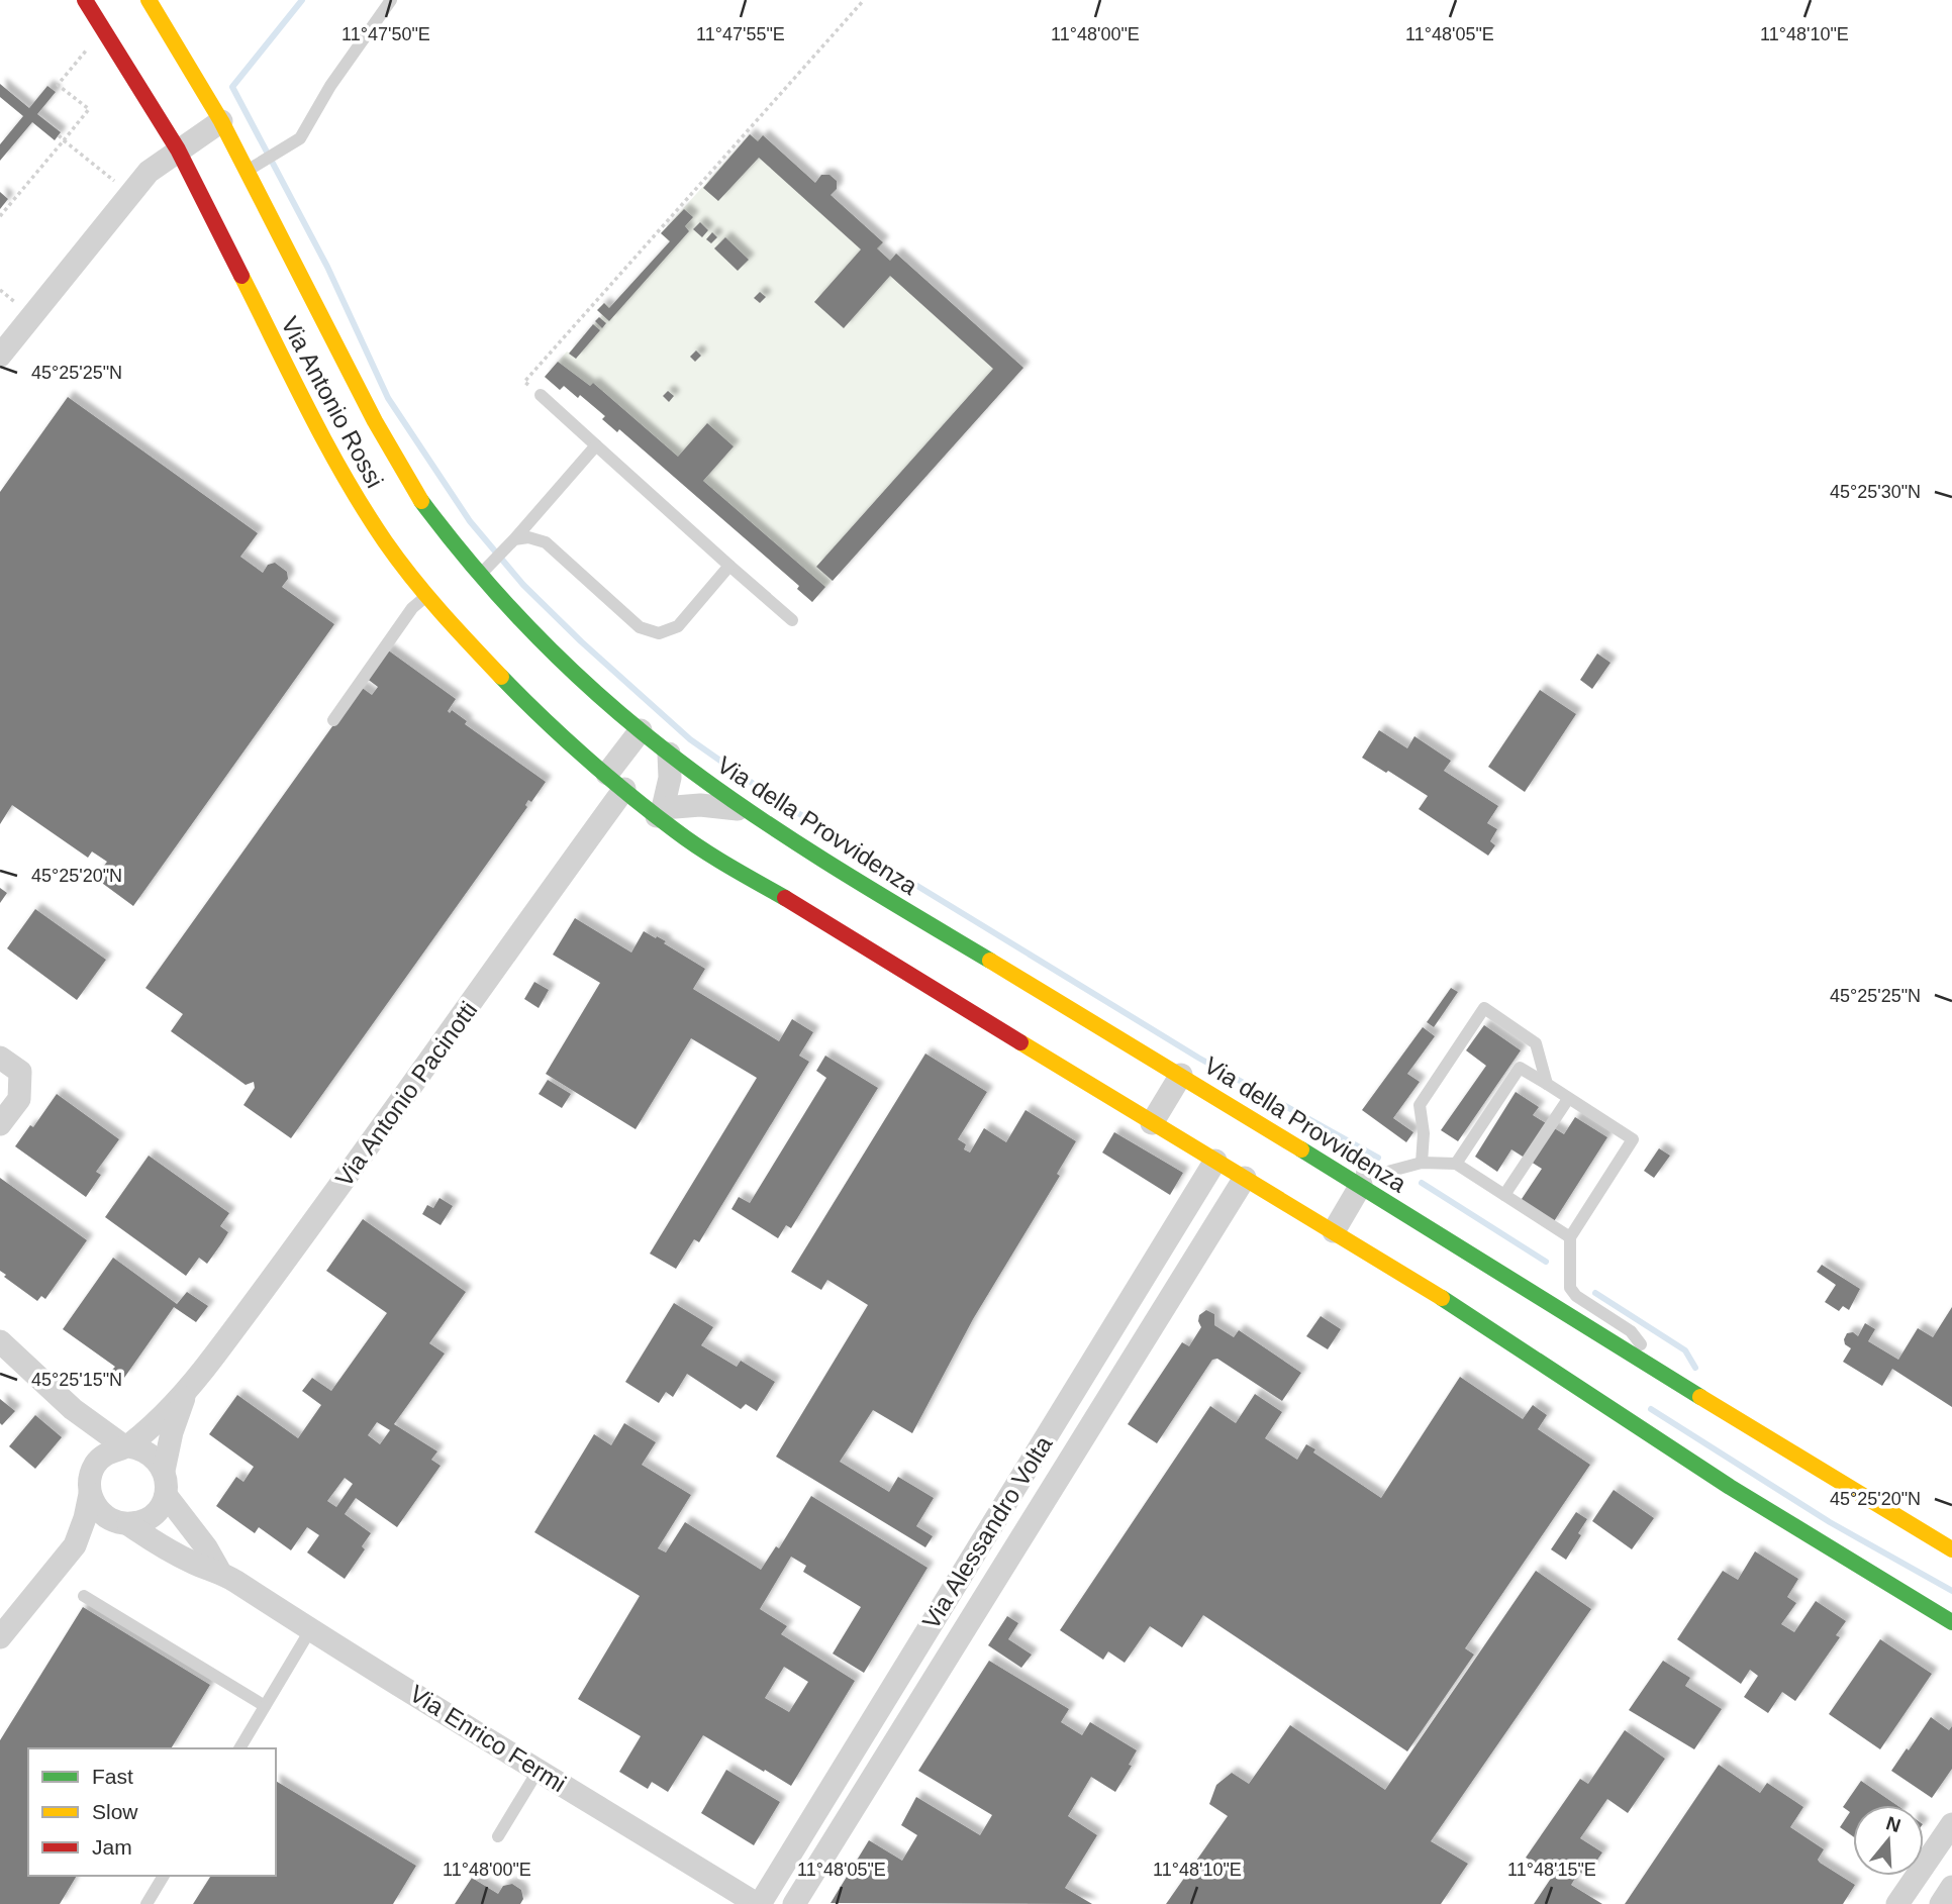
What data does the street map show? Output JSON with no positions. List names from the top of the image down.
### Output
{
  "streets": {
    "street": [
      "Via Antonio Rossi",
      "Via della Provvidenza",
      "Via Antonio Pacinotti",
      "Via Alessandro Volta",
      "Via Enrico Fermi"
    ]
  },
  "crossings": [
    ["Via Antonio Rossi", "Via della Provvidenza"],
    ["Via Antonio Rossi", "Via Antonio Pacinotti"],
    ["Via della Provvidenza", "Via Antonio Pacinotti"],
    ["Via Alessandro Volta", "Via Enrico Fermi"]
  ],
  "legend": ["Fast", "Slow", "Jam"],
  "north": "top",
  "coordinates": [
    "11°47'50\"E",
    "11°47'55\"E",
    "11°48'00\"E",
    "11°48'05\"E",
    "11°48'10\"E",
    "45°25'25\"N",
    "45°25'30\"N",
    "45°25'20\"N",
    "45°25'15\"N",
    "11°48'15\"E"
  ]
}
